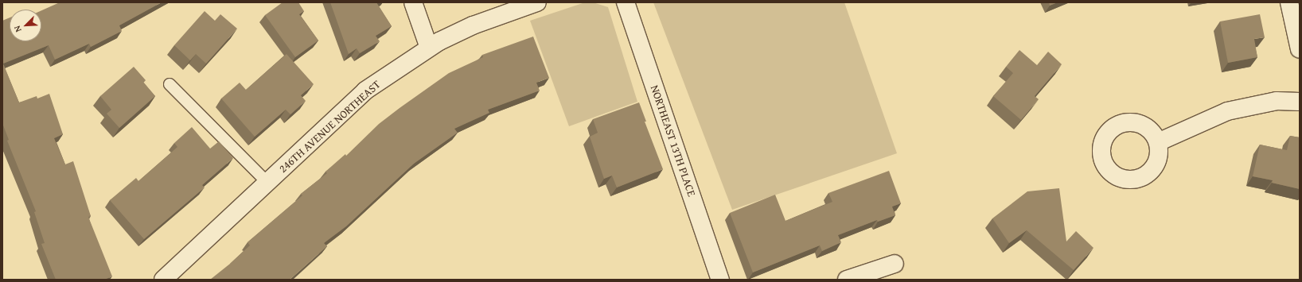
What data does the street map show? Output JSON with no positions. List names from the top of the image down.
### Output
{
  "streets": {
    "street": ["246TH AVENUE NORTHEAST", "NORTHEAST 13TH PLACE"]
  },
  "north": "bottom left"
}
